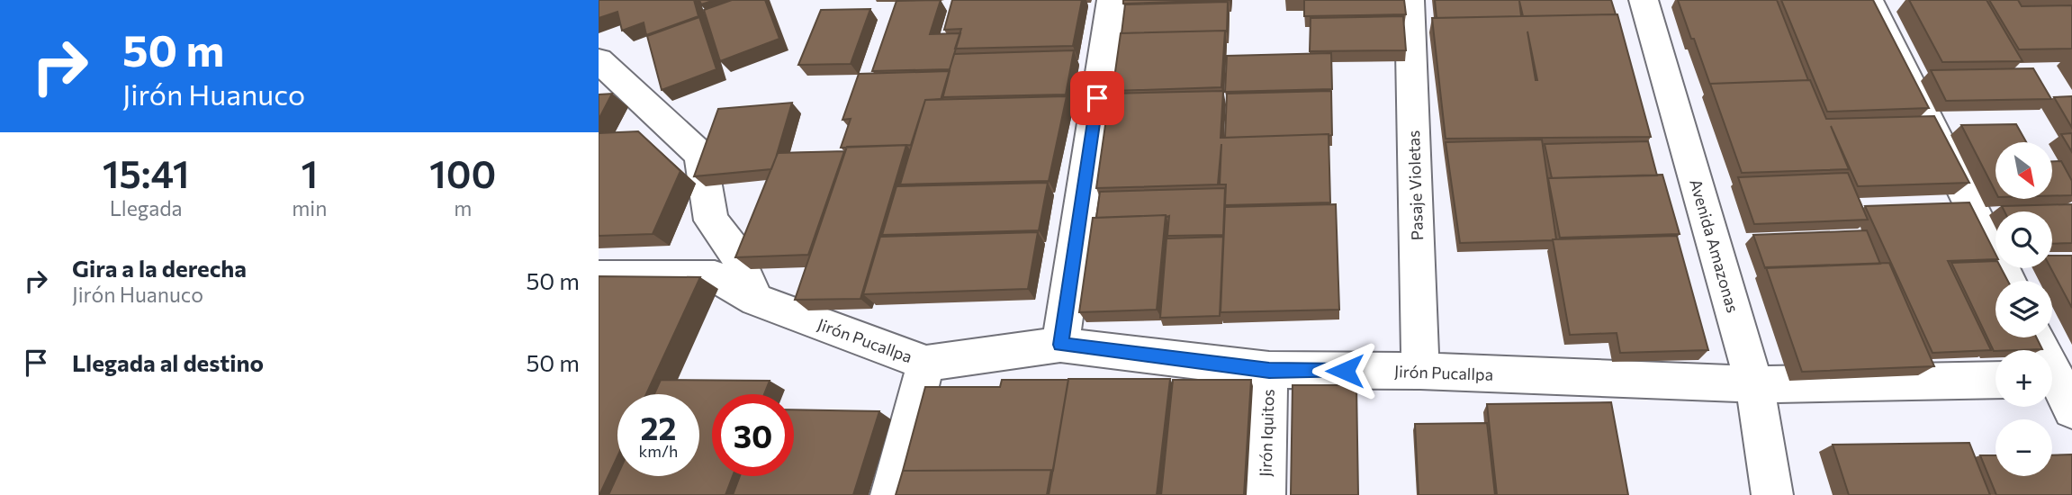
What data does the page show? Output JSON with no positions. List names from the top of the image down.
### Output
{
  "streets": {
    "street": [
      "Pasaje Violetas",
      "Avenida Amazonas",
      "Jirón Pucallpa",
      "Jirón Iquitos"
    ]
  },
  "crossings": [
    ["Pasaje Violetas", "Jirón Pucallpa"],
    ["Avenida Amazonas", "Jirón Pucallpa"],
    ["Jirón Pucallpa", "Jirón Iquitos"]
  ],
  "north": "bottom right",
  "page": {
    "turn": ["50 m", "Jirón Huanuco"],
    "eta": [
      "15:41",
      "Llegada",
      "1",
      "min",
      "100",
      "m"
    ],
    "map_buttons": ["+", "−"],
    "list": [
      {
        "name": "Gira a la derecha",
        "note": "Jirón Huanuco",
        "value": "50 m"
      },
      {
        "name": "Llegada al destino",
        "value": "50 m"
      }
    ],
    "speed": "22 km/h",
    "limit": "30"
  }
}
